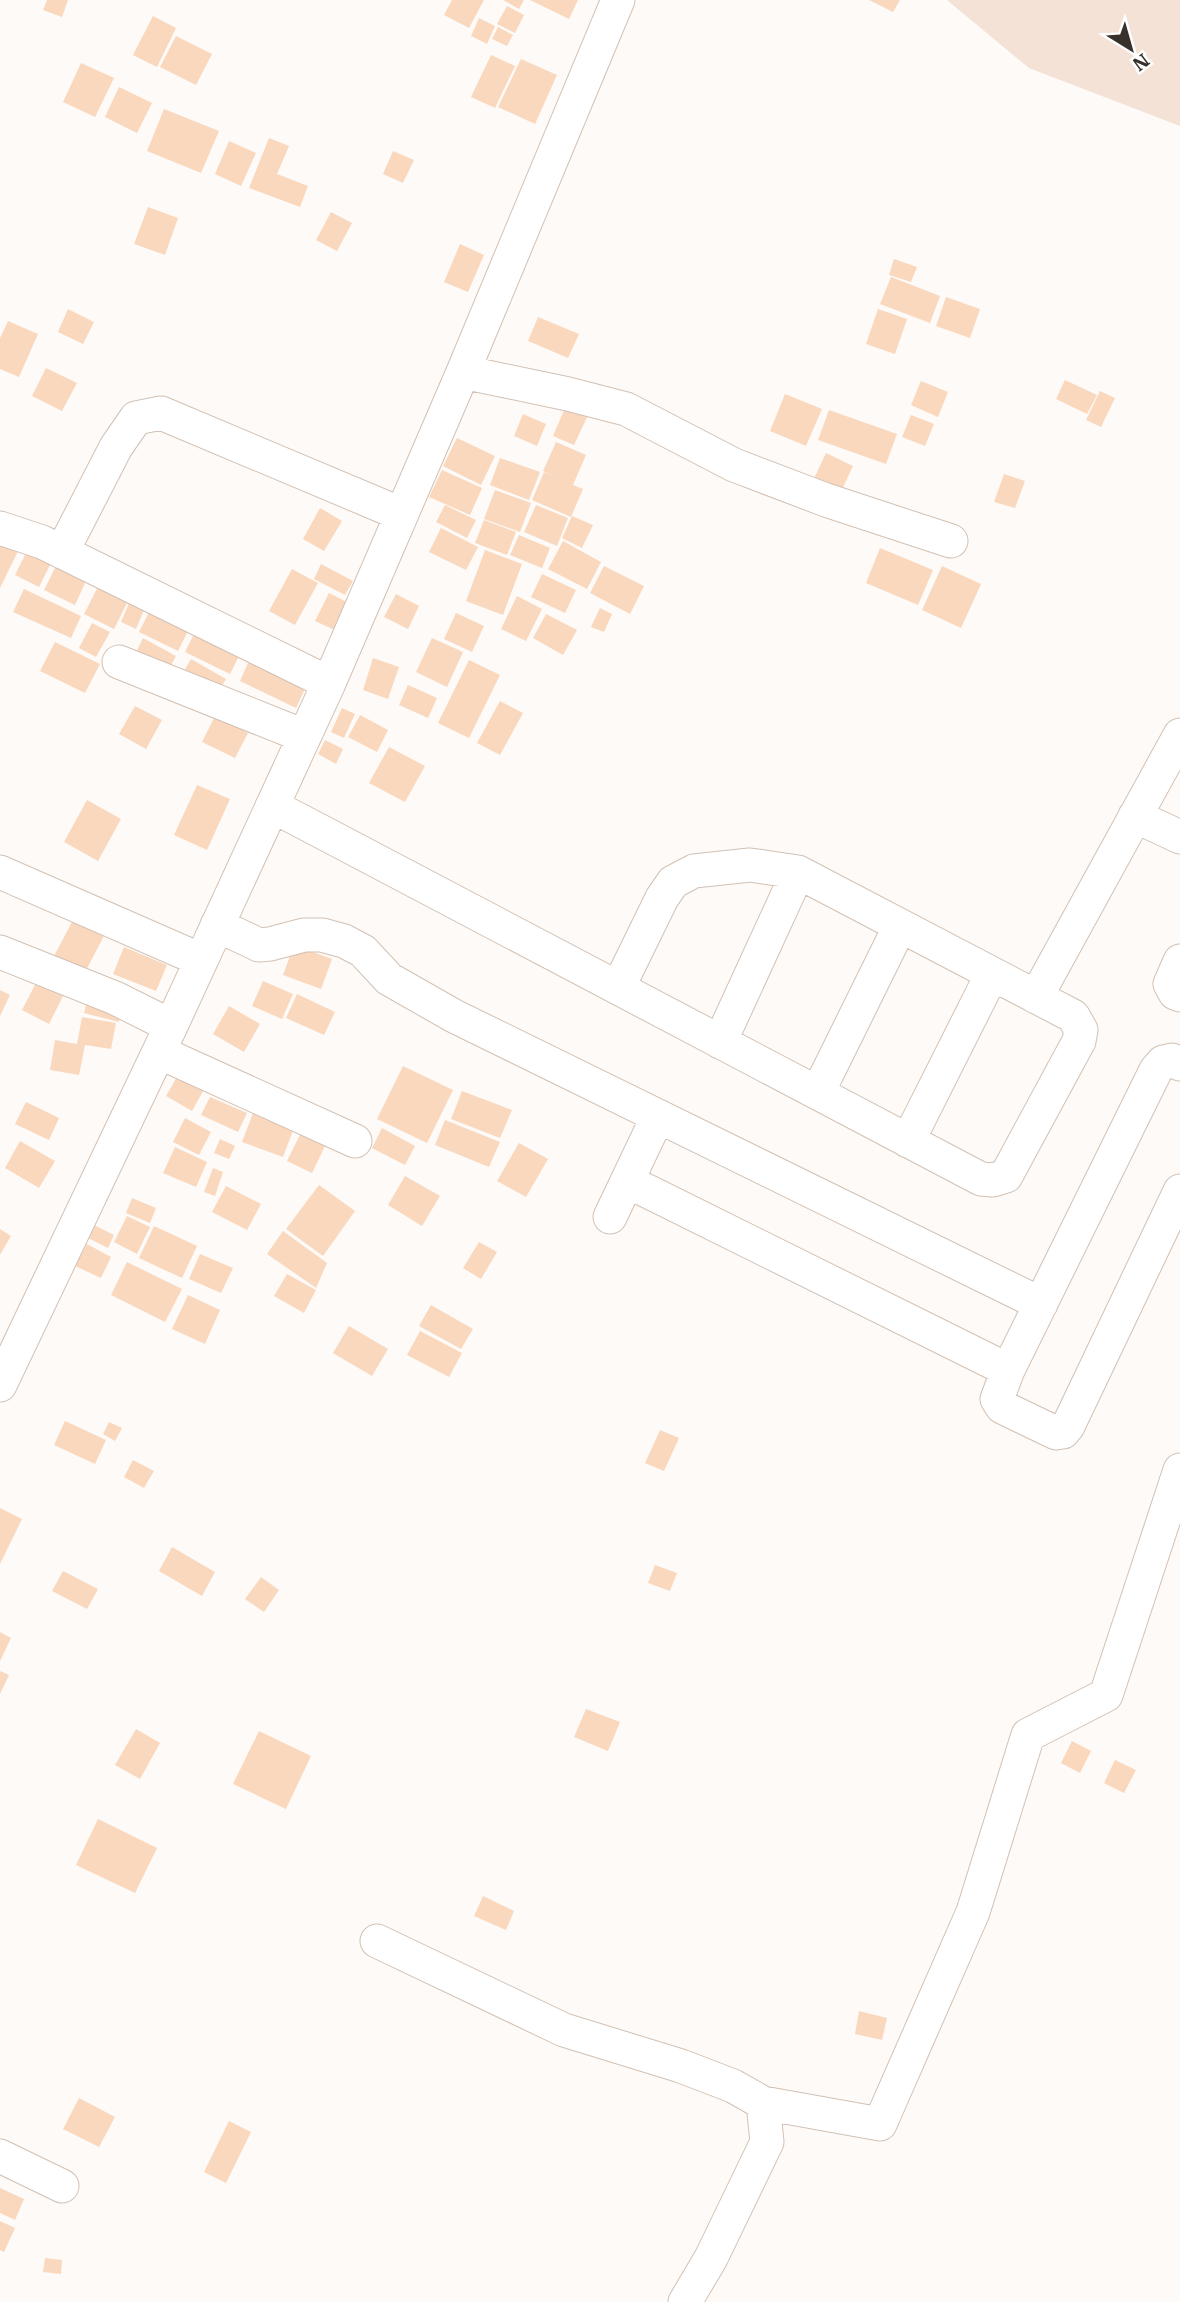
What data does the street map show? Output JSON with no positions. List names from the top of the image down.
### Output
{
  "north": "bottom right"
}
